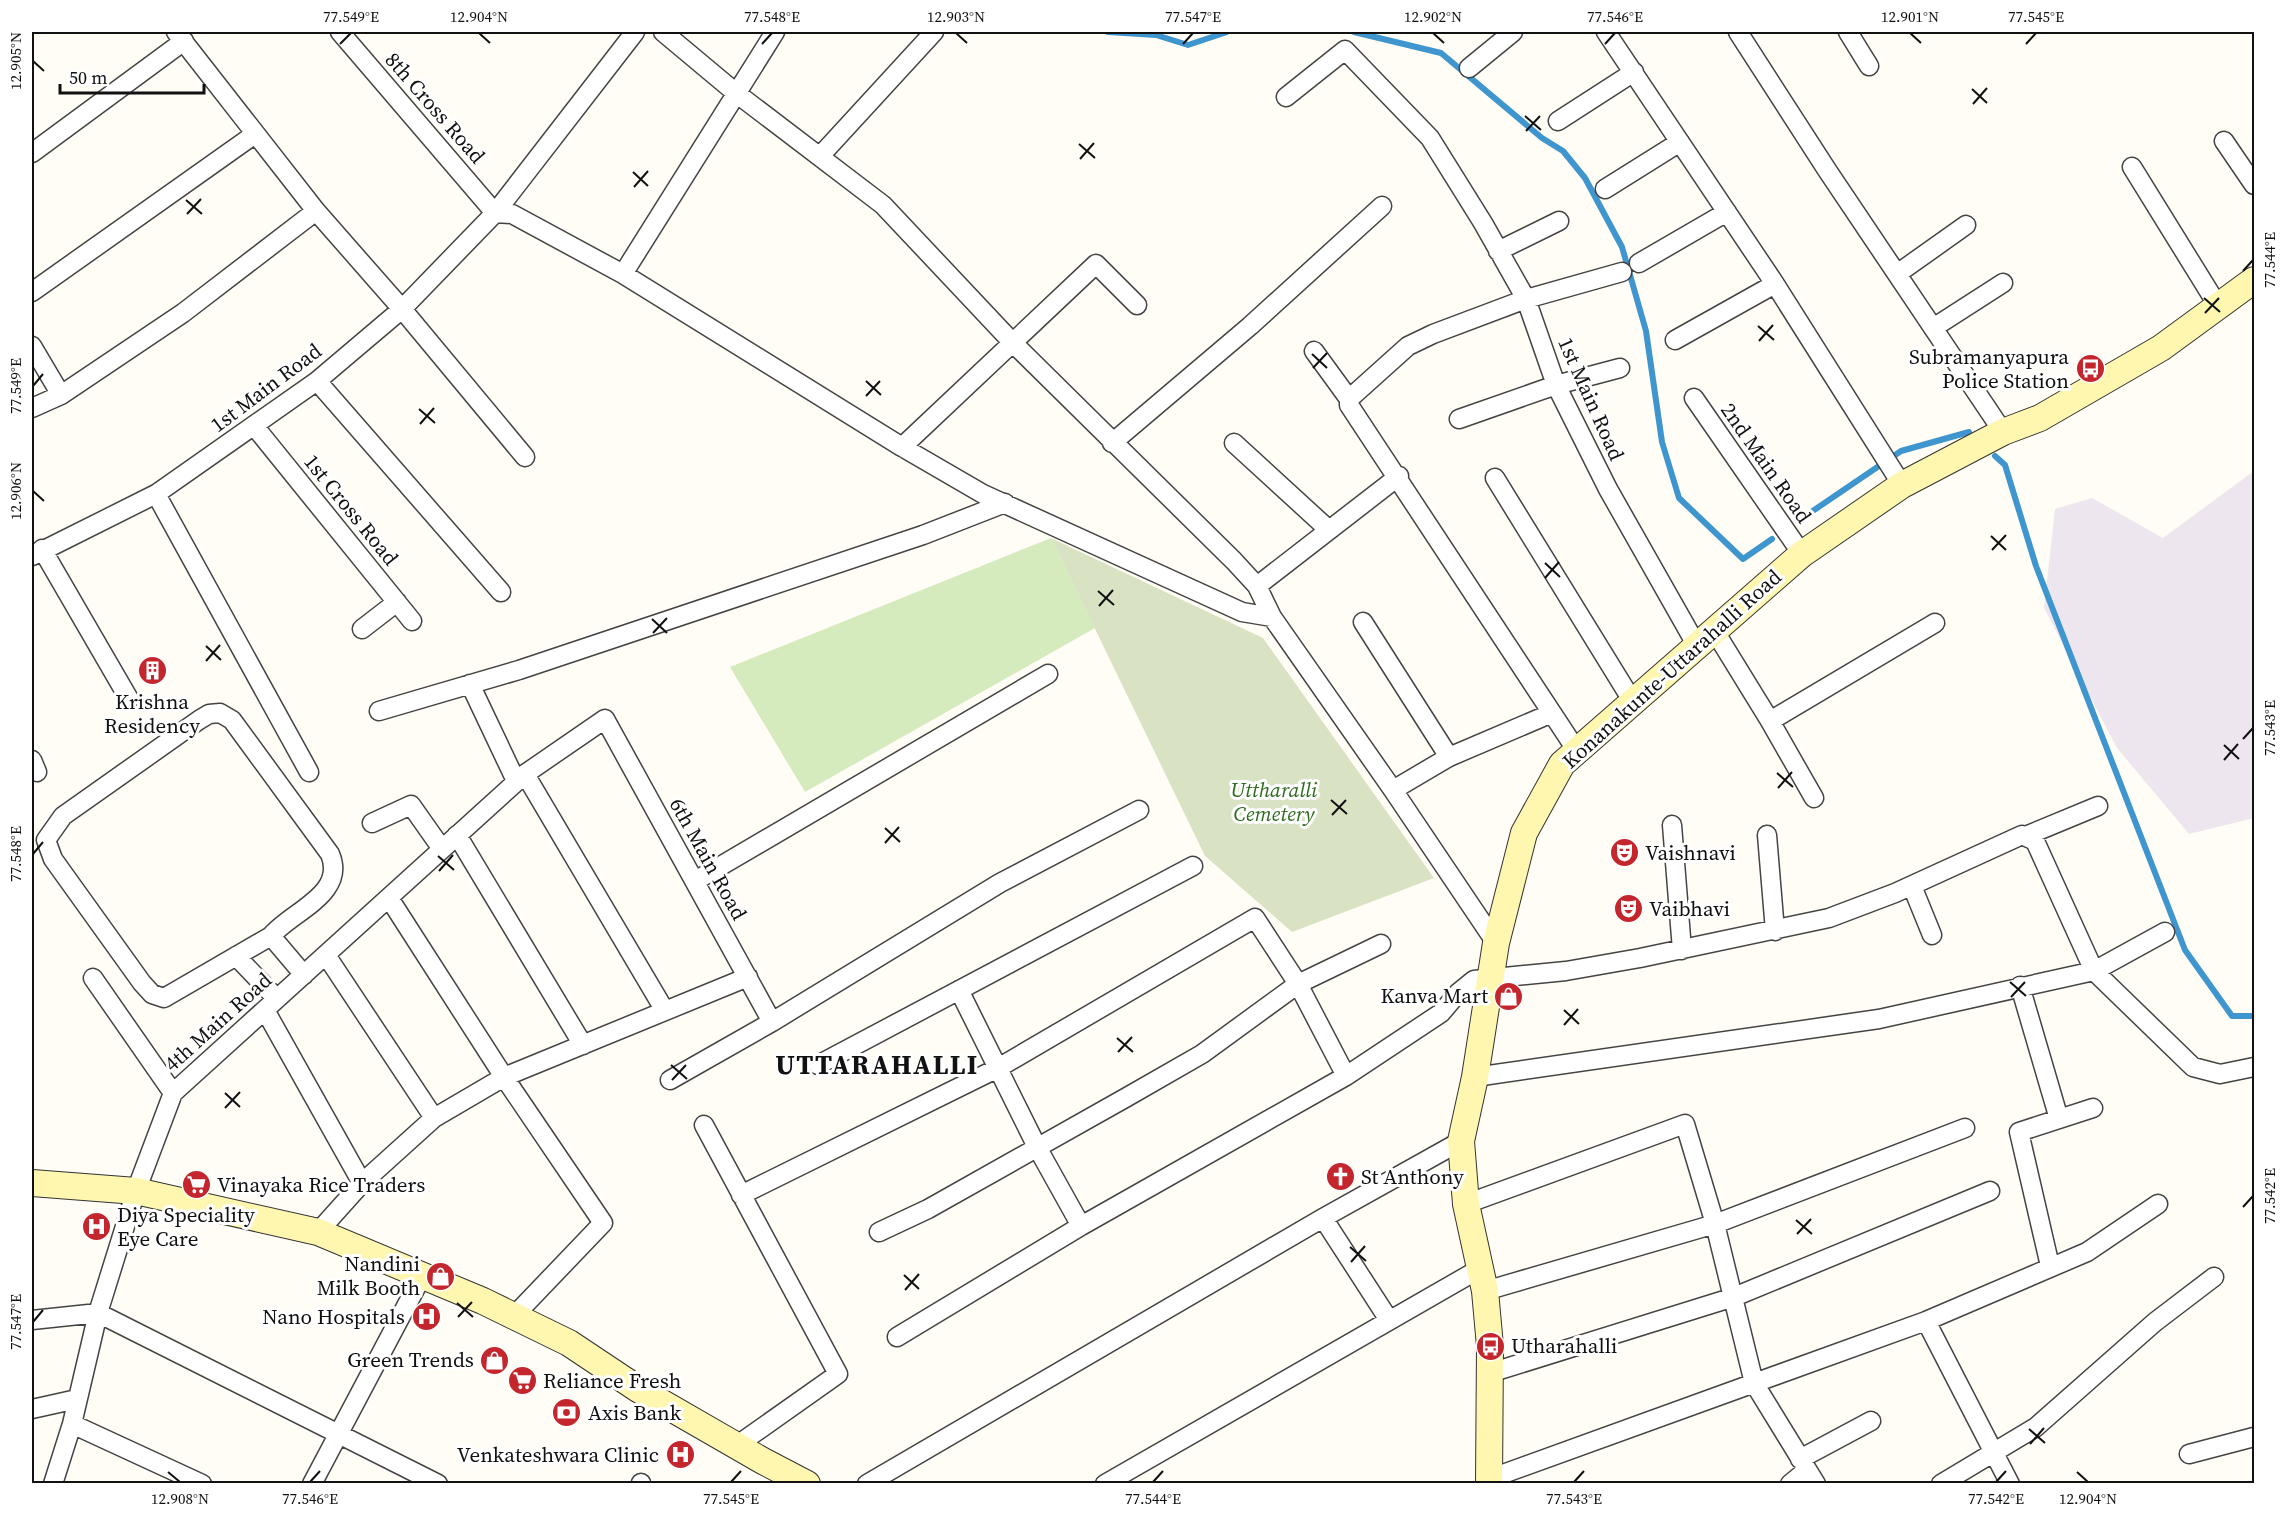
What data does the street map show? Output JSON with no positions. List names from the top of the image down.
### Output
{
  "streets": {
    "main road": ["Konanakunte-Uttarahalli Road"],
    "street": [
      "8th Cross Road",
      "1st Main Road",
      "2nd Main Road",
      "1st Cross Road",
      "6th Main Road",
      "4th Main Road"
    ]
  },
  "crossings": [
    ["8th Cross Road", "1st Main Road"],
    ["1st Main Road", "1st Cross Road"],
    ["1st Main Road", "Konanakunte-Uttarahalli Road"],
    ["2nd Main Road", "Konanakunte-Uttarahalli Road"],
    ["6th Main Road", "4th Main Road"]
  ],
  "districts": ["UTTARAHALLI"],
  "parks": ["Uttharalli Cemetery"],
  "places": {
    "bus stop": ["Subramanyapura Police Station", "Utharahalli"],
    "building": ["Krishna Residency"],
    "theatre": ["Vaishnavi", "Vaibhavi"],
    "shop": ["Kanva Mart", "Nandini Milk Booth", "Green Trends"],
    "church": ["St Anthony"],
    "supermarket": ["Vinayaka Rice Traders", "Reliance Fresh"],
    "hospital": ["Diya Speciality Eye Care", "Nano Hospitals", "Venkateshwara Clinic"],
    "bank": ["Axis Bank"]
  },
  "scale_bar": "50 m",
  "coordinates": [
    "77.549°E",
    "12.904°N",
    "77.548°E",
    "12.903°N",
    "77.547°E",
    "12.902°N",
    "77.546°E",
    "12.901°N",
    "77.545°E",
    "12.905°N",
    "77.544°E",
    "12.906°N",
    "77.543°E",
    "77.542°E",
    "12.908°N"
  ]
}
